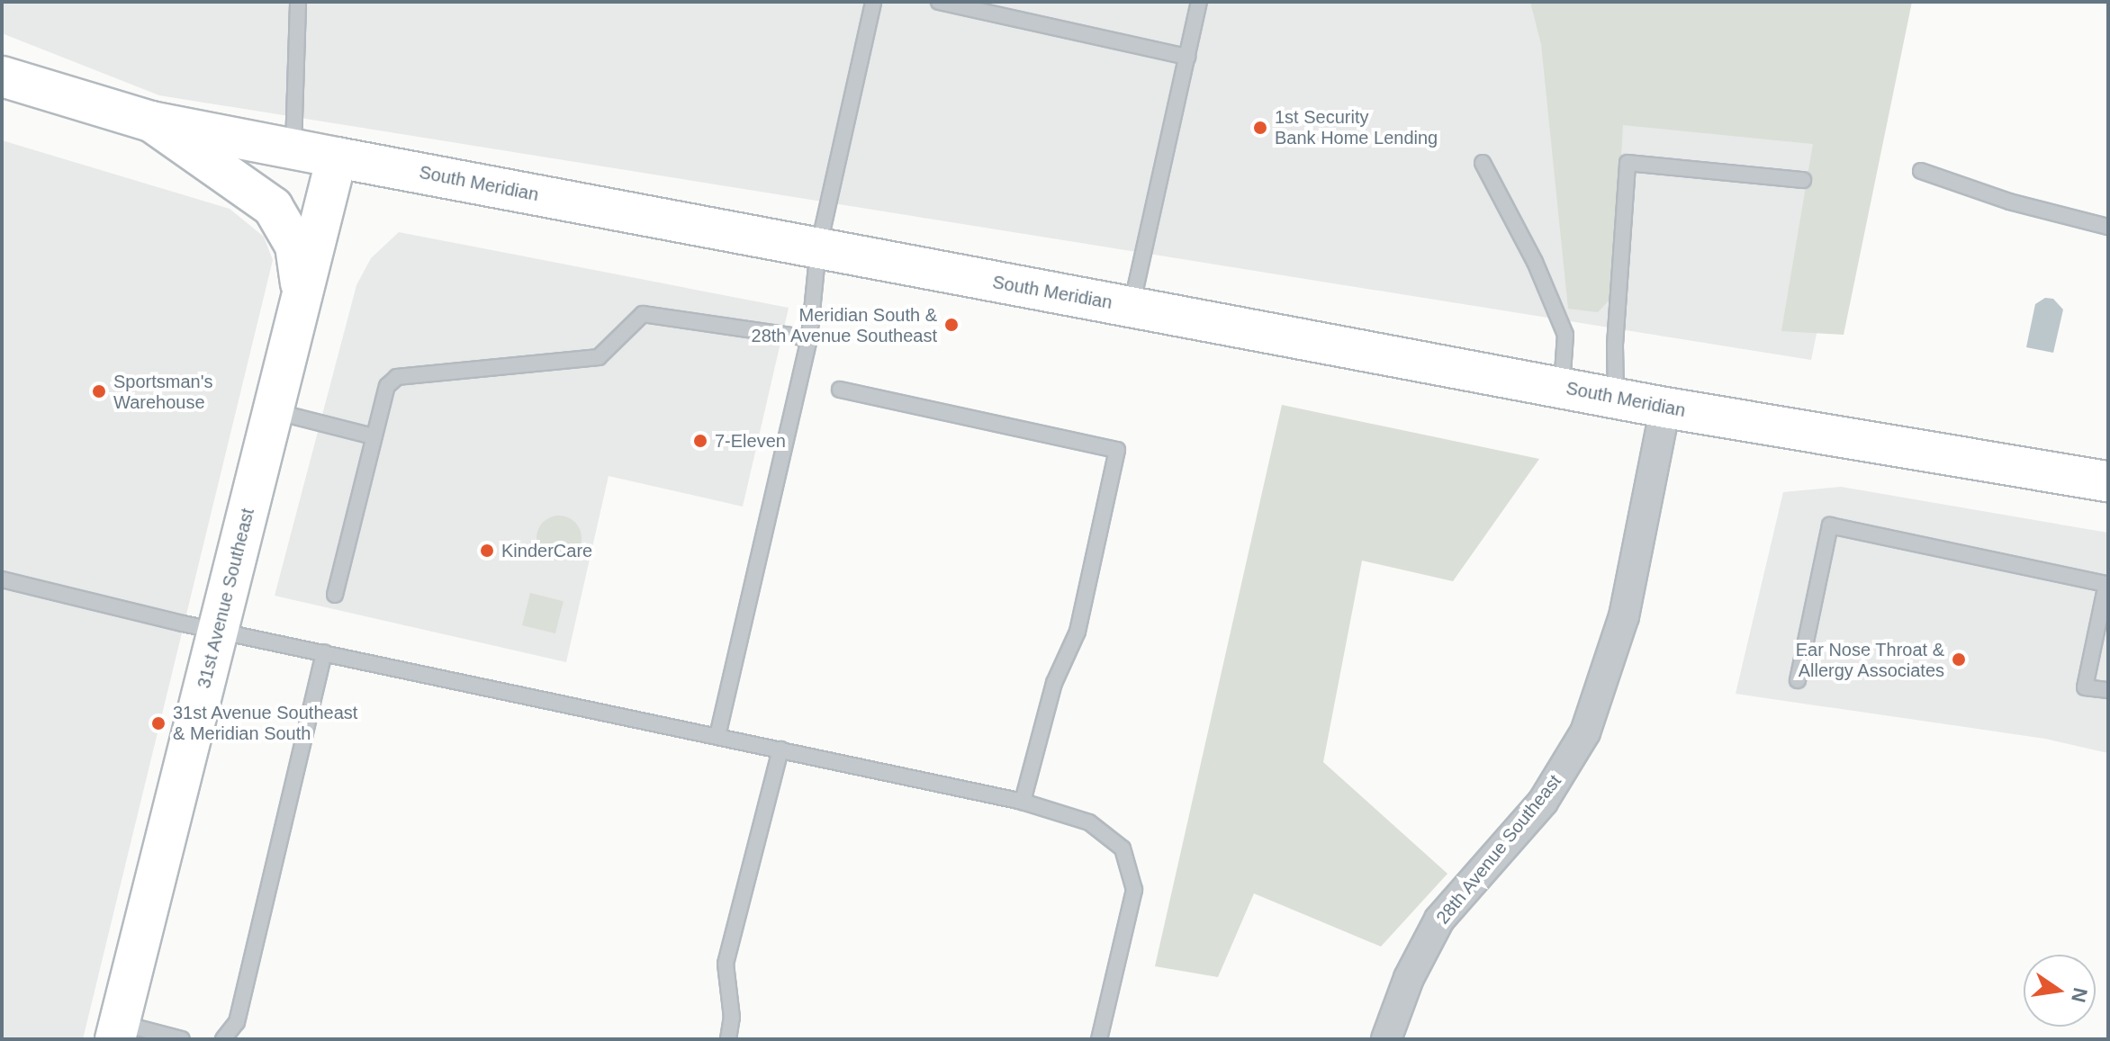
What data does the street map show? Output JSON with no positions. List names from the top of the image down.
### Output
{
  "streets": {
    "main road": ["South Meridian", "31st Avenue Southeast"],
    "street": ["28th Avenue Southeast"]
  },
  "crossings": [
    ["South Meridian", "31st Avenue Southeast"],
    ["South Meridian", "28th Avenue Southeast"]
  ],
  "places": [
    "1st Security Bank Home Lending",
    "Meridian South & 28th Avenue Southeast",
    "Sportsman's Warehouse",
    "7-Eleven",
    "KinderCare",
    "Ear Nose Throat & Allergy Associates",
    "31st Avenue Southeast & Meridian South"
  ],
  "north": "right"
}
